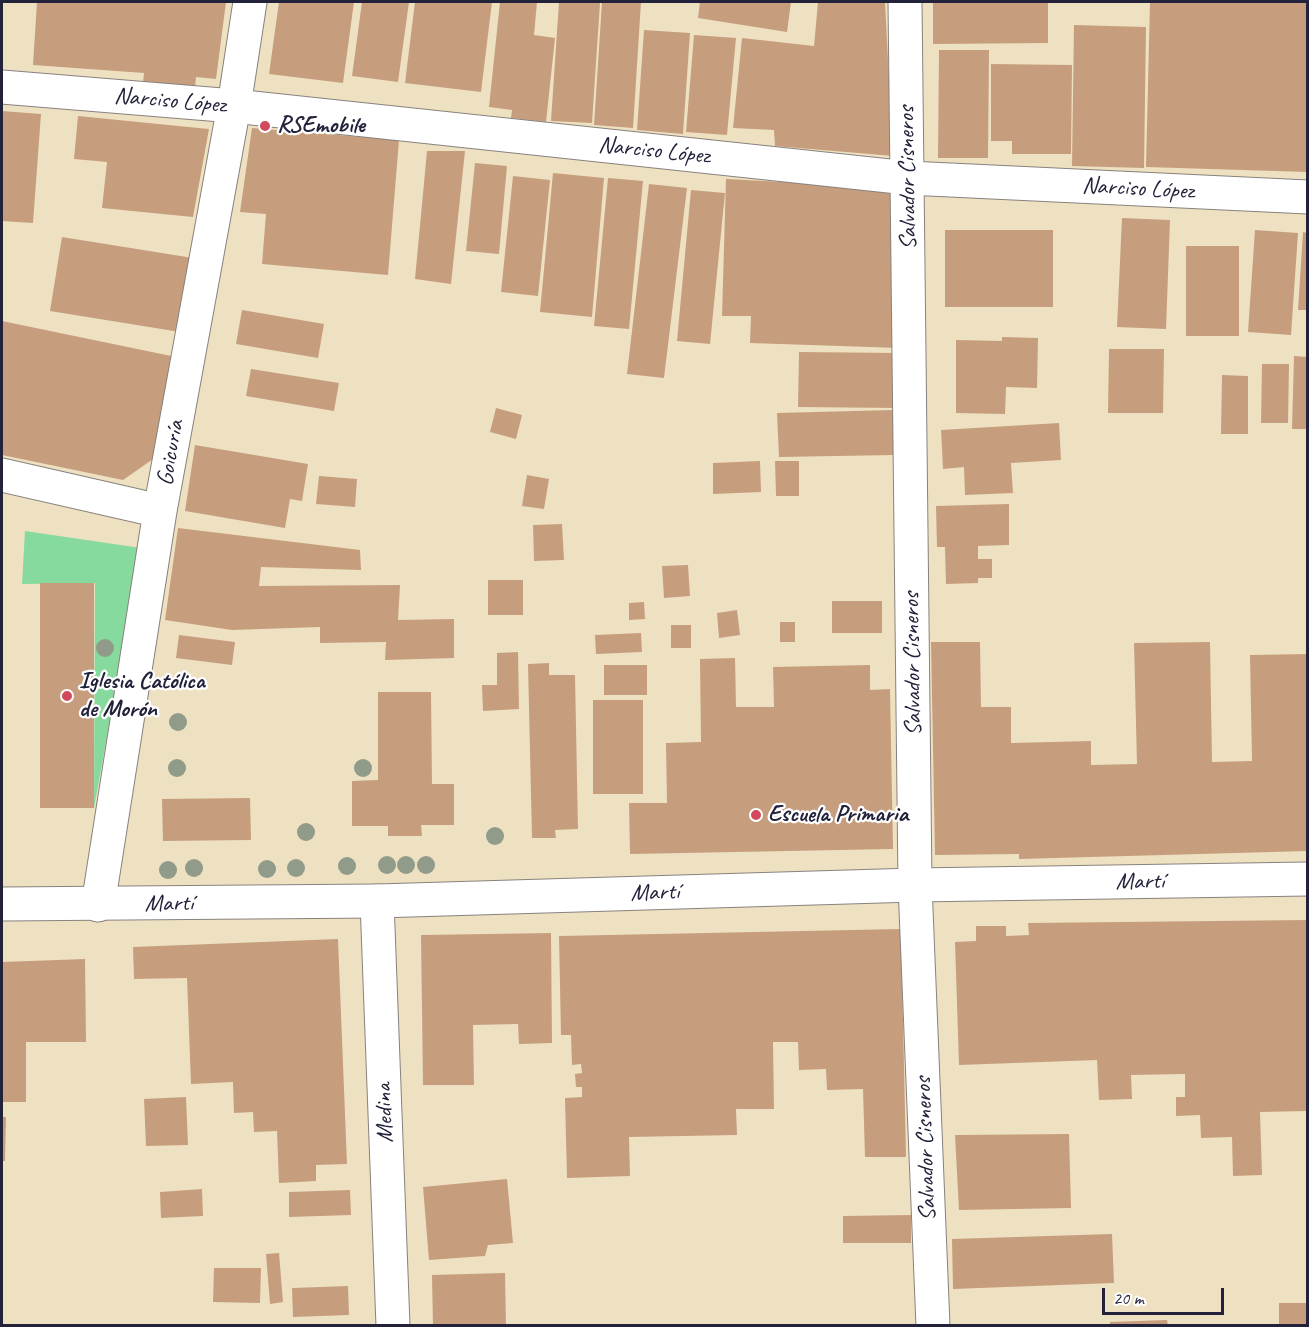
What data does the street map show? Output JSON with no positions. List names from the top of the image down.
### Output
{
  "streets": {
    "street": [
      "Narciso López",
      "Salvador Cisneros",
      "Goicuría",
      "Martí",
      "Medina"
    ]
  },
  "crossings": [
    ["Narciso López", "Salvador Cisneros"],
    ["Narciso López", "Goicuría"],
    ["Salvador Cisneros", "Martí"],
    ["Goicuría", "Martí"],
    ["Martí", "Medina"]
  ],
  "places": ["RSEmobile", "Iglesia Católica de Morón", "Escuela Primaria"],
  "scale_bar": "20 m"
}
